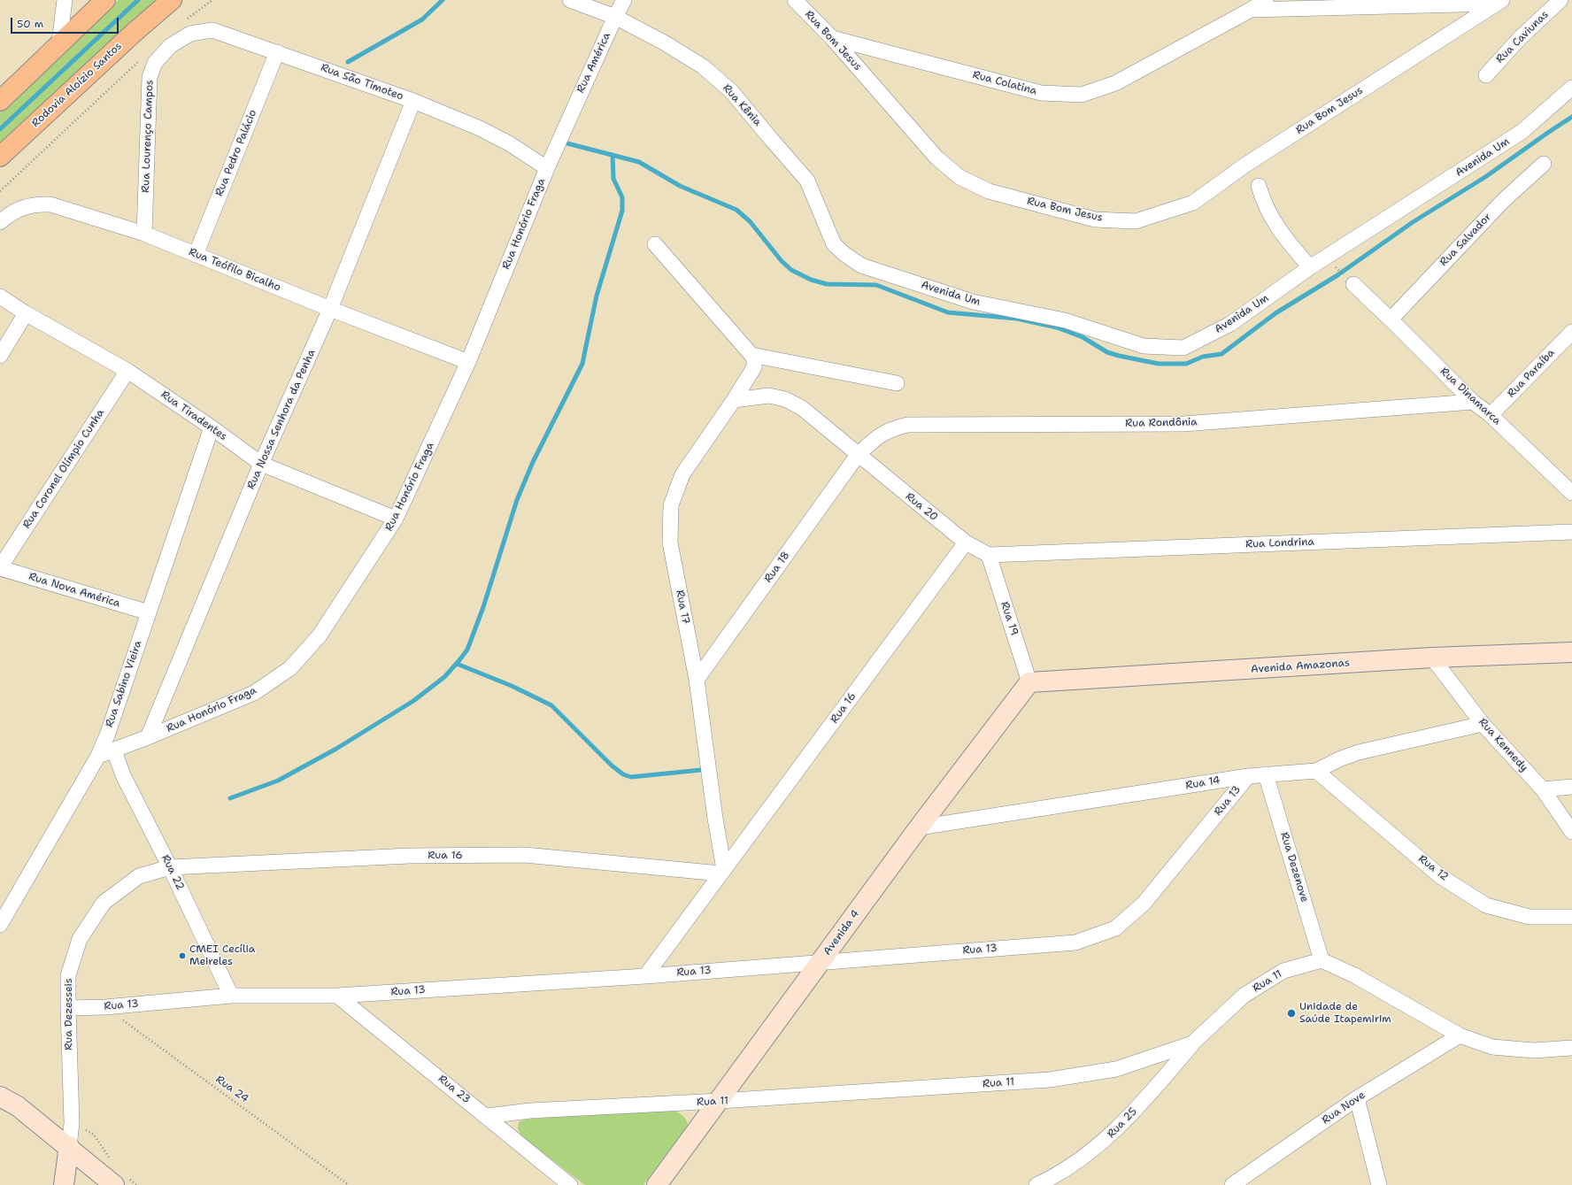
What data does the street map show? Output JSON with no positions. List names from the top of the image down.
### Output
{
  "streets": {
    "main road": ["Rodovia Aloízio Santos"],
    "street": [
      "Rua Caviunas",
      "Rua Bom Jesus",
      "Rua América",
      "Rua São Timoteo",
      "Rua Colatina",
      "Rua Kênia",
      "Rua Lourenço Campos",
      "Rua Pedro Palácio",
      "Avenida Um",
      "Rua Honório Fraga",
      "Rua Salvador",
      "Rua Teófilo Bicalho",
      "Rua Paraíba",
      "Rua Dinamarca",
      "Rua Tiradentes",
      "Rua Nossa Senhora da Penha",
      "Rua Rondônia",
      "Rua Coronel Olímpio Cunha",
      "Rua 20",
      "Rua Londrina",
      "Rua 18",
      "Rua Nova América",
      "Rua 17",
      "Rua 19",
      "Avenida Amazonas",
      "Rua Sabino Vieira",
      "Rua 16",
      "Rua Kennedy",
      "Rua 14",
      "Rua 13",
      "Rua Dezenove",
      "Rua 12",
      "Rua 22",
      "Avenida 4",
      "Rua 11",
      "Rua Dezesseis",
      "Rua 23",
      "Rua Nove",
      "Rua 25"
    ],
    "path": ["Rua 24"]
  },
  "crossings": [
    ["Rua Bom Jesus", "Rua Colatina"],
    ["Rua América", "Rua Kênia"],
    ["Rua América", "Rua Honório Fraga"],
    ["Rua São Timoteo", "Rua Lourenço Campos"],
    ["Rua São Timoteo", "Rua Pedro Palácio"],
    ["Rua São Timoteo", "Rua Honório Fraga"],
    ["Rua São Timoteo", "Rua Nossa Senhora da Penha"],
    ["Rua Kênia", "Avenida Um"],
    ["Rua Lourenço Campos", "Rua Teófilo Bicalho"],
    ["Rua Pedro Palácio", "Rua Teófilo Bicalho"],
    ["Rua Honório Fraga", "Rua Teófilo Bicalho"],
    ["Rua Honório Fraga", "Rua Tiradentes"],
    ["Rua Honório Fraga", "Rua Nossa Senhora da Penha"],
    ["Rua Honório Fraga", "Rua Sabino Vieira"],
    ["Rua Honório Fraga", "Rua 22"],
    ["Rua Salvador", "Rua Dinamarca"],
    ["Rua Teófilo Bicalho", "Rua Nossa Senhora da Penha"],
    ["Rua Paraíba", "Rua Dinamarca"],
    ["Rua Dinamarca", "Rua Rondônia"],
    ["Rua Tiradentes", "Rua Nossa Senhora da Penha"],
    ["Rua Tiradentes", "Rua Coronel Olímpio Cunha"],
    ["Rua Tiradentes", "Rua Sabino Vieira"],
    ["Rua Rondônia", "Rua 20"],
    ["Rua Rondônia", "Rua 18"],
    ["Rua Coronel Olímpio Cunha", "Rua Nova América"],
    ["Rua 20", "Rua Londrina"],
    ["Rua 20", "Rua 18"],
    ["Rua 20", "Rua 17"],
    ["Rua 20", "Rua 19"],
    ["Rua 20", "Rua 16"],
    ["Rua Londrina", "Rua 19"],
    ["Rua 18", "Rua 17"],
    ["Rua Nova América", "Rua Sabino Vieira"],
    ["Rua 17", "Rua 16"],
    ["Rua 19", "Avenida Amazonas"],
    ["Rua 19", "Avenida 4"],
    ["Avenida Amazonas", "Rua Kennedy"],
    ["Avenida Amazonas", "Avenida 4"],
    ["Rua 16", "Rua 13"],
    ["Rua 16", "Rua 22"],
    ["Rua 16", "Rua Dezesseis"],
    ["Rua Kennedy", "Rua 14"],
    ["Rua 14", "Rua 13"],
    ["Rua 14", "Rua Dezenove"],
    ["Rua 14", "Rua 12"],
    ["Rua 14", "Avenida 4"],
    ["Rua 13", "Rua 22"],
    ["Rua 13", "Avenida 4"],
    ["Rua 13", "Rua Dezesseis"],
    ["Rua 13", "Rua 24"],
    ["Rua 13", "Rua 23"],
    ["Rua Dezenove", "Rua 11"],
    ["Rua 22", "Rua Dezesseis"],
    ["Avenida 4", "Rua 11"],
    ["Rua 11", "Rua 23"],
    ["Rua 11", "Rua 25"]
  ],
  "places": ["CMEI Cecília Meireles", "Unidade de Saúde Itapemirim"],
  "scale_bar": "50 m"
}
